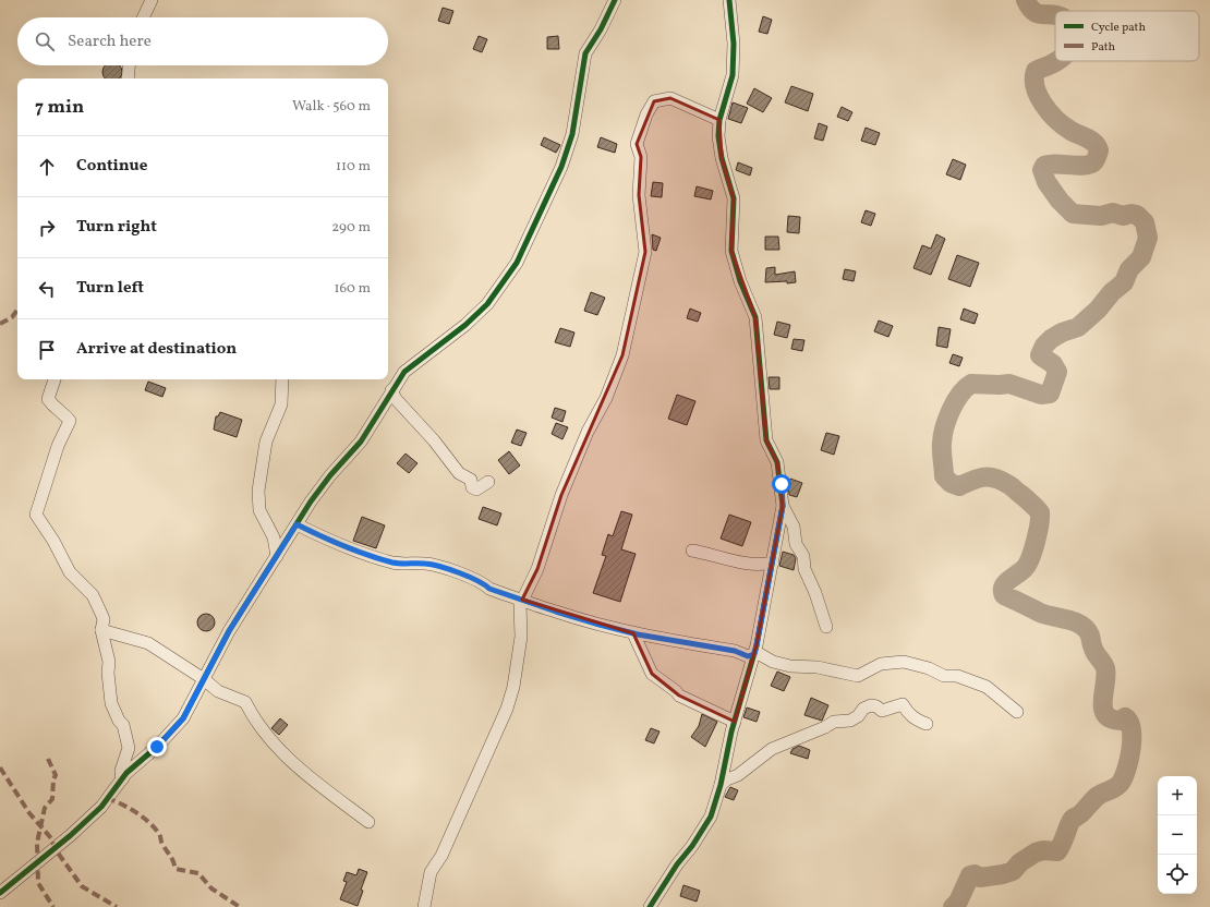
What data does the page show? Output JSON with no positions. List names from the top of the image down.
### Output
{
  "legend": ["Cycle path", "Path"],
  "page": {
    "search": "Search here",
    "heading": ["7 min", "Walk · 560 m"],
    "list": [
      ["Continue", "110 m"],
      ["Turn right", "290 m"],
      ["Turn left", "160 m"],
      "Arrive at destination"
    ],
    "map_buttons": ["+", "−"]
  }
}
